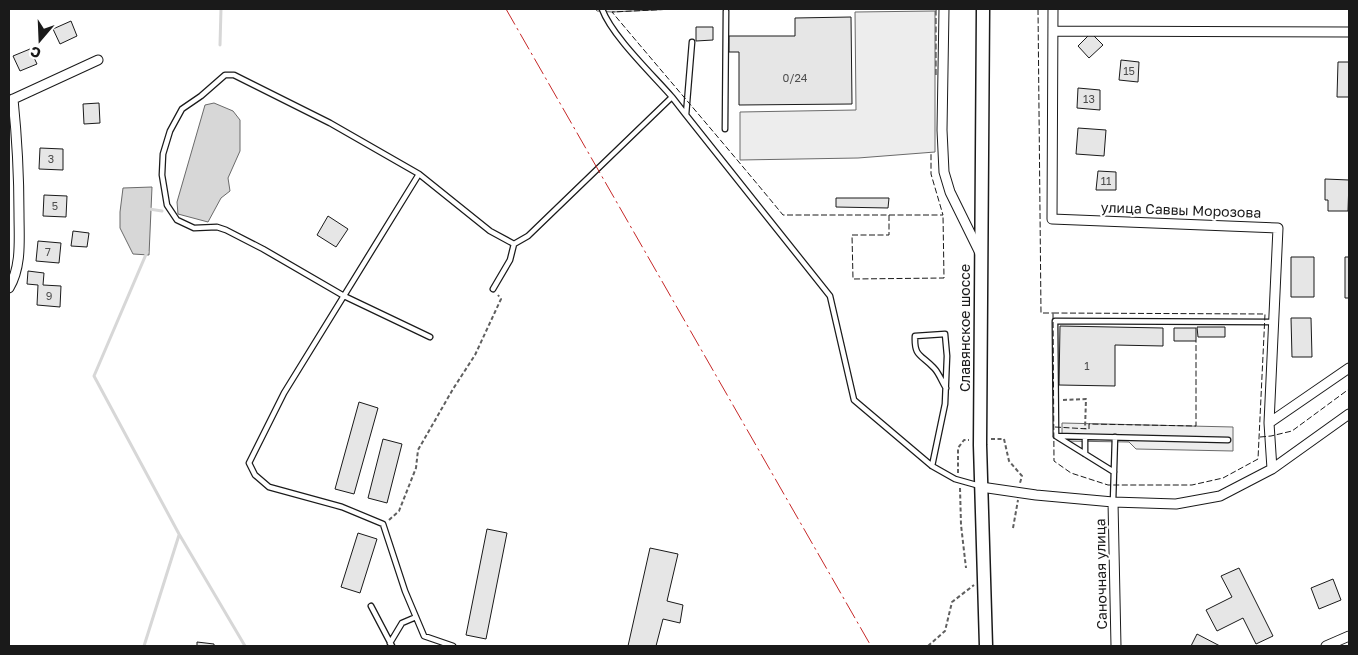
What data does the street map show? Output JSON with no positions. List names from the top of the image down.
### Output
{
  "streets": {
    "main road": ["Славянское шоссе"],
    "street": ["улица Саввы Морозова", "Саночная улица"]
  },
  "house_numbers": [
    "15",
    "0/24",
    "13",
    "3",
    "11",
    "5",
    "7",
    "9",
    "1"
  ],
  "north": "bottom"
}
